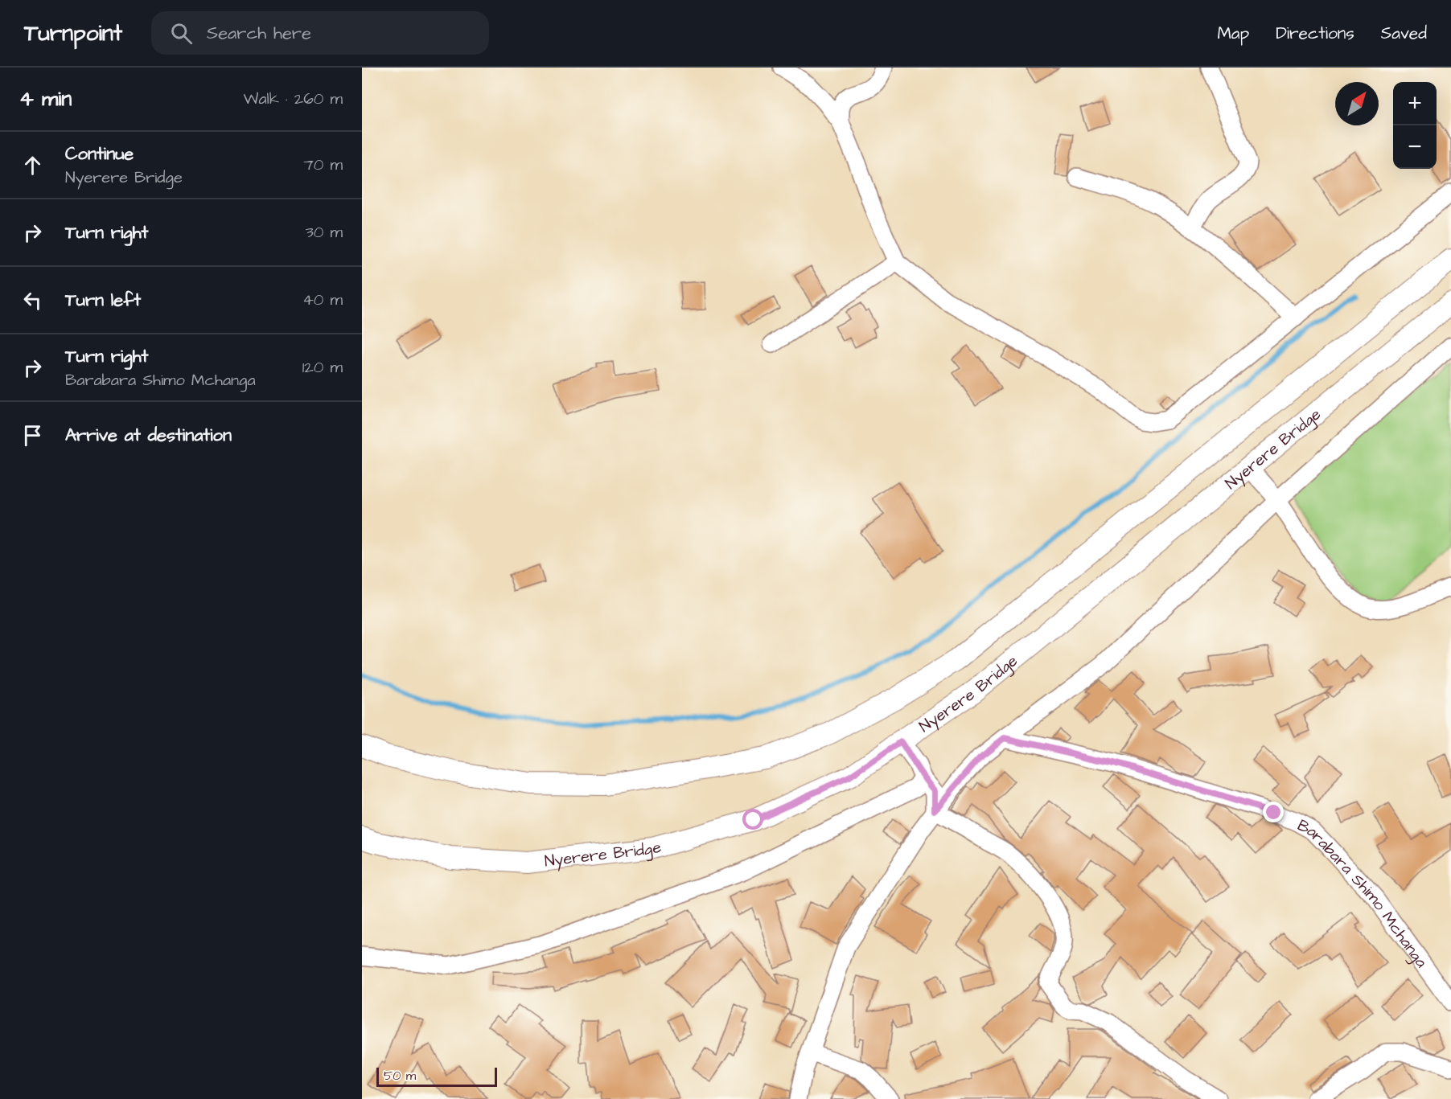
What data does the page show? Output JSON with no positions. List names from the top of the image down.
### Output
{
  "streets": {
    "main road": ["Nyerere Bridge"],
    "street": ["Barabara Shimo Mchanga"]
  },
  "scale_bar": "50 m",
  "north": "top right",
  "page": {
    "header": "Turnpoint",
    "search": "Search here",
    "nav": ["Map", "Directions", "Saved"],
    "heading": ["4 min", "Walk · 260 m"],
    "map_buttons": ["+", "−"],
    "list": [
      ["Continue", "Nyerere Bridge", "70 m"],
      ["Turn right", "30 m"],
      ["Turn left", "40 m"],
      ["Turn right", "Barabara Shimo Mchanga", "120 m"],
      "Arrive at destination"
    ],
    "scale": "50 m"
  }
}
